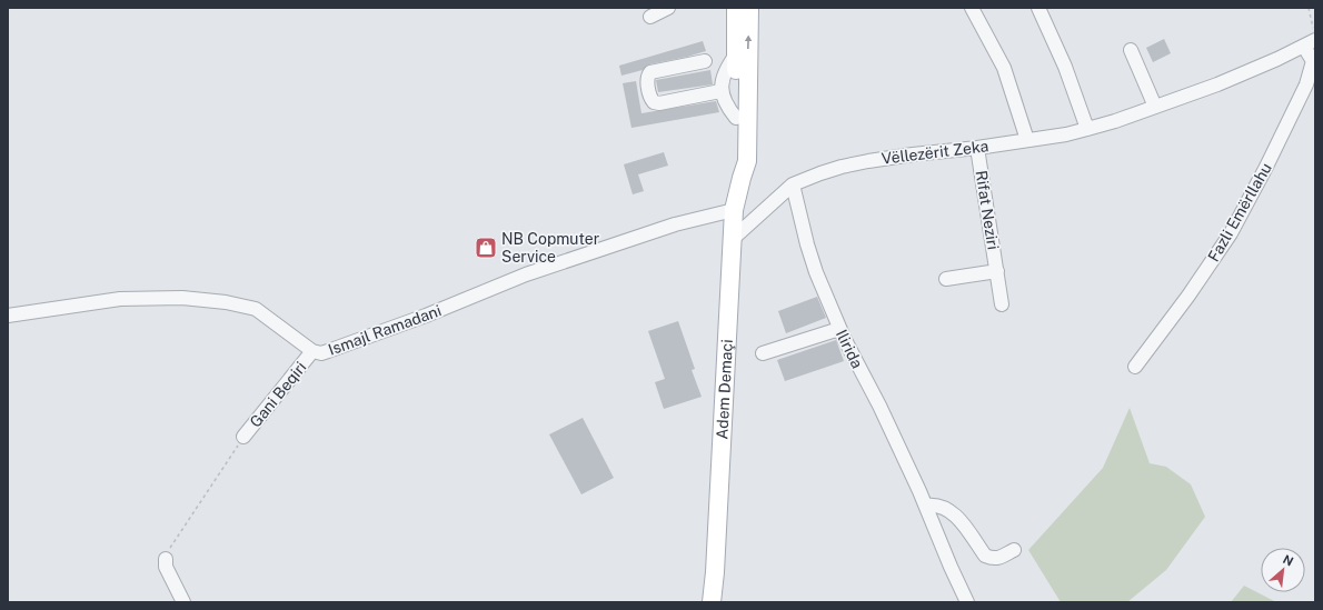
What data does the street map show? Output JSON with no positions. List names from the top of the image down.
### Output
{
  "streets": {
    "main road": ["Adem Demaçi"],
    "street": [
      "Vëllezërit Zeka",
      "Rifat Neziri",
      "Fazli Emërllahu",
      "Ismajl Ramadani",
      "Ilirida",
      "Gani Beqiri"
    ]
  },
  "crossings": [
    ["Vëllezërit Zeka", "Rifat Neziri"],
    ["Vëllezërit Zeka", "Fazli Emërllahu"],
    ["Vëllezërit Zeka", "Ilirida"],
    ["Vëllezërit Zeka", "Adem Demaçi"],
    ["Ismajl Ramadani", "Adem Demaçi"],
    ["Ismajl Ramadani", "Gani Beqiri"]
  ],
  "places": {
    "shop": ["NB Copmuter Service"]
  },
  "north": "top right"
}
